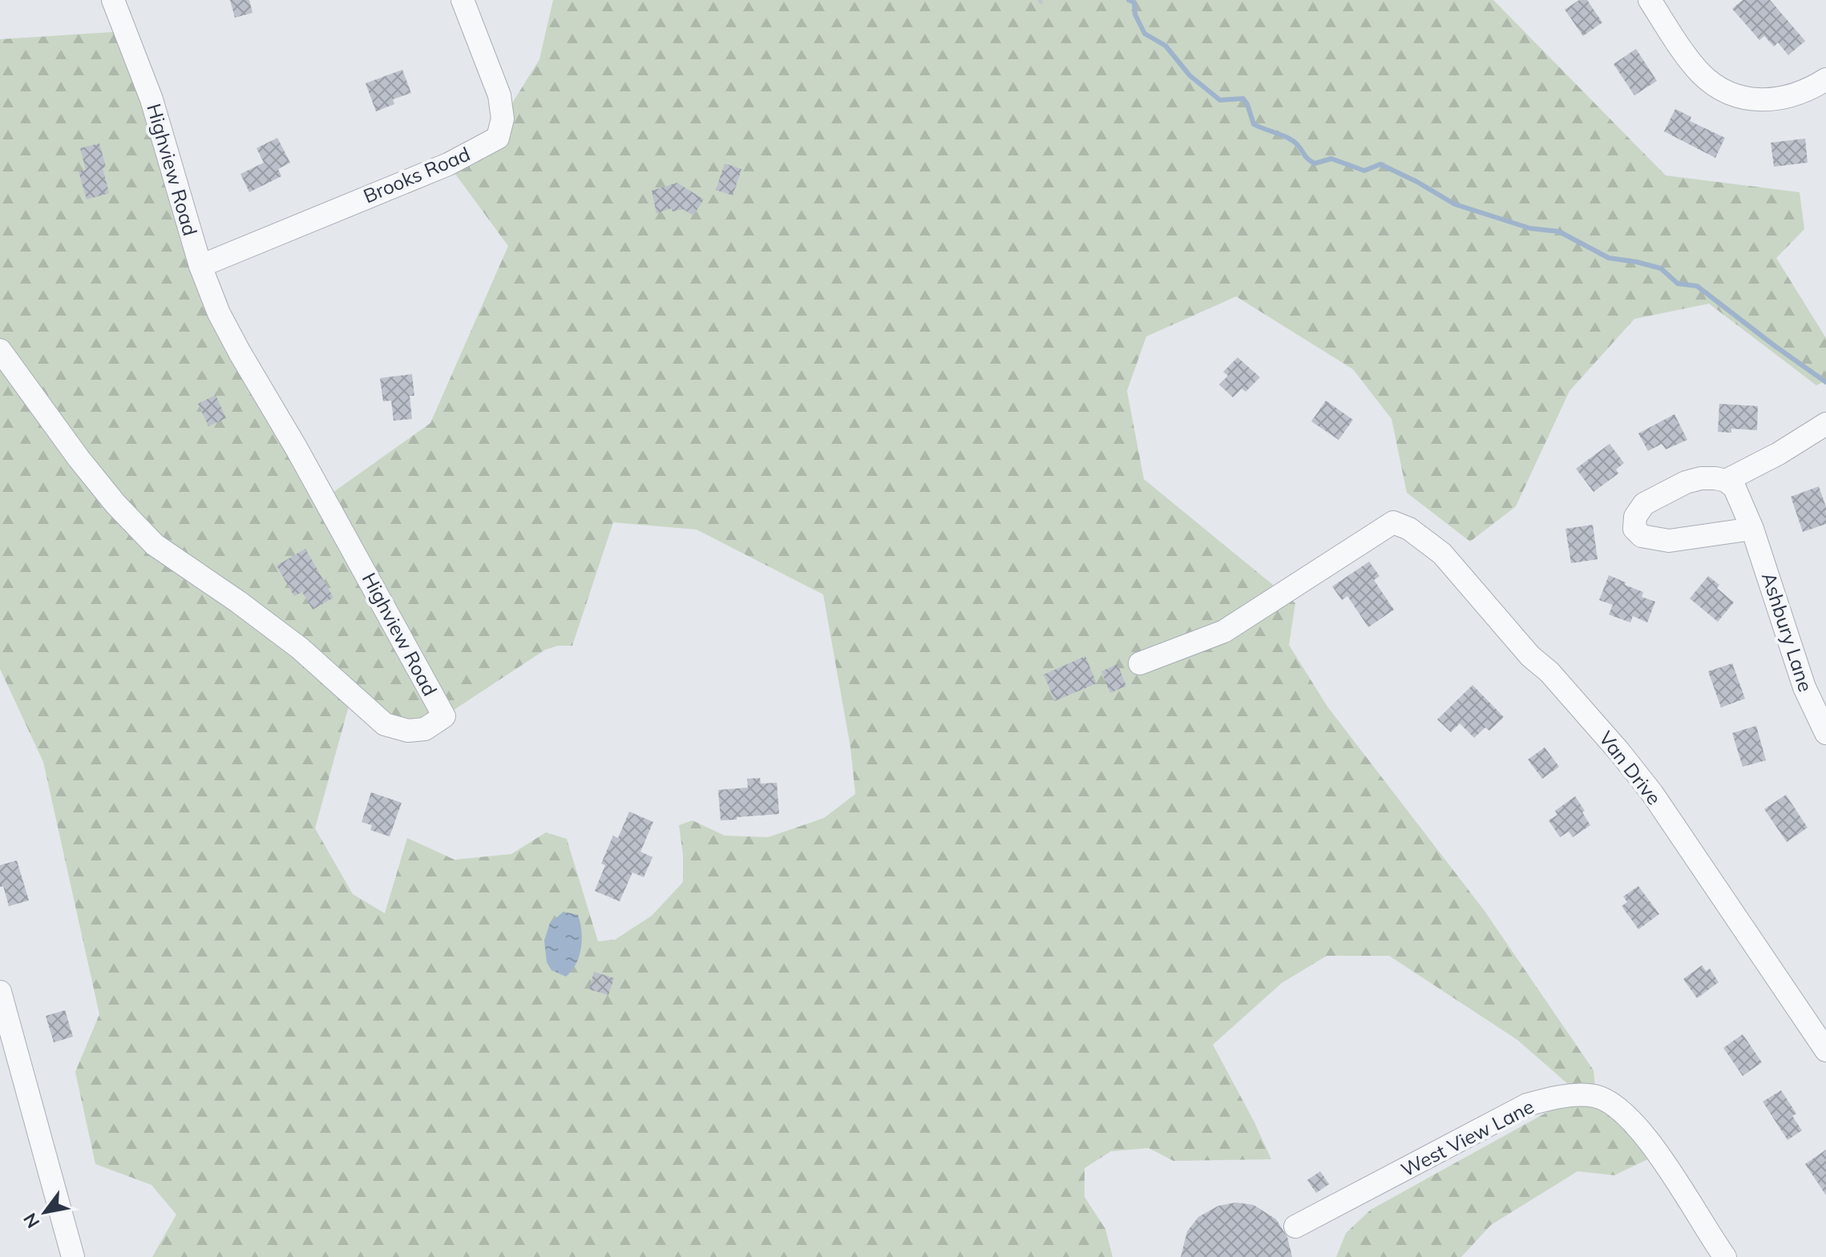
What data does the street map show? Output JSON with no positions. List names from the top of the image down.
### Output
{
  "streets": {
    "street": [
      "Highview Road",
      "Brooks Road",
      "Ashbury Lane",
      "Van Drive",
      "West View Lane"
    ]
  },
  "crossings": [
    ["Highview Road", "Brooks Road"]
  ],
  "north": "bottom left"
}
